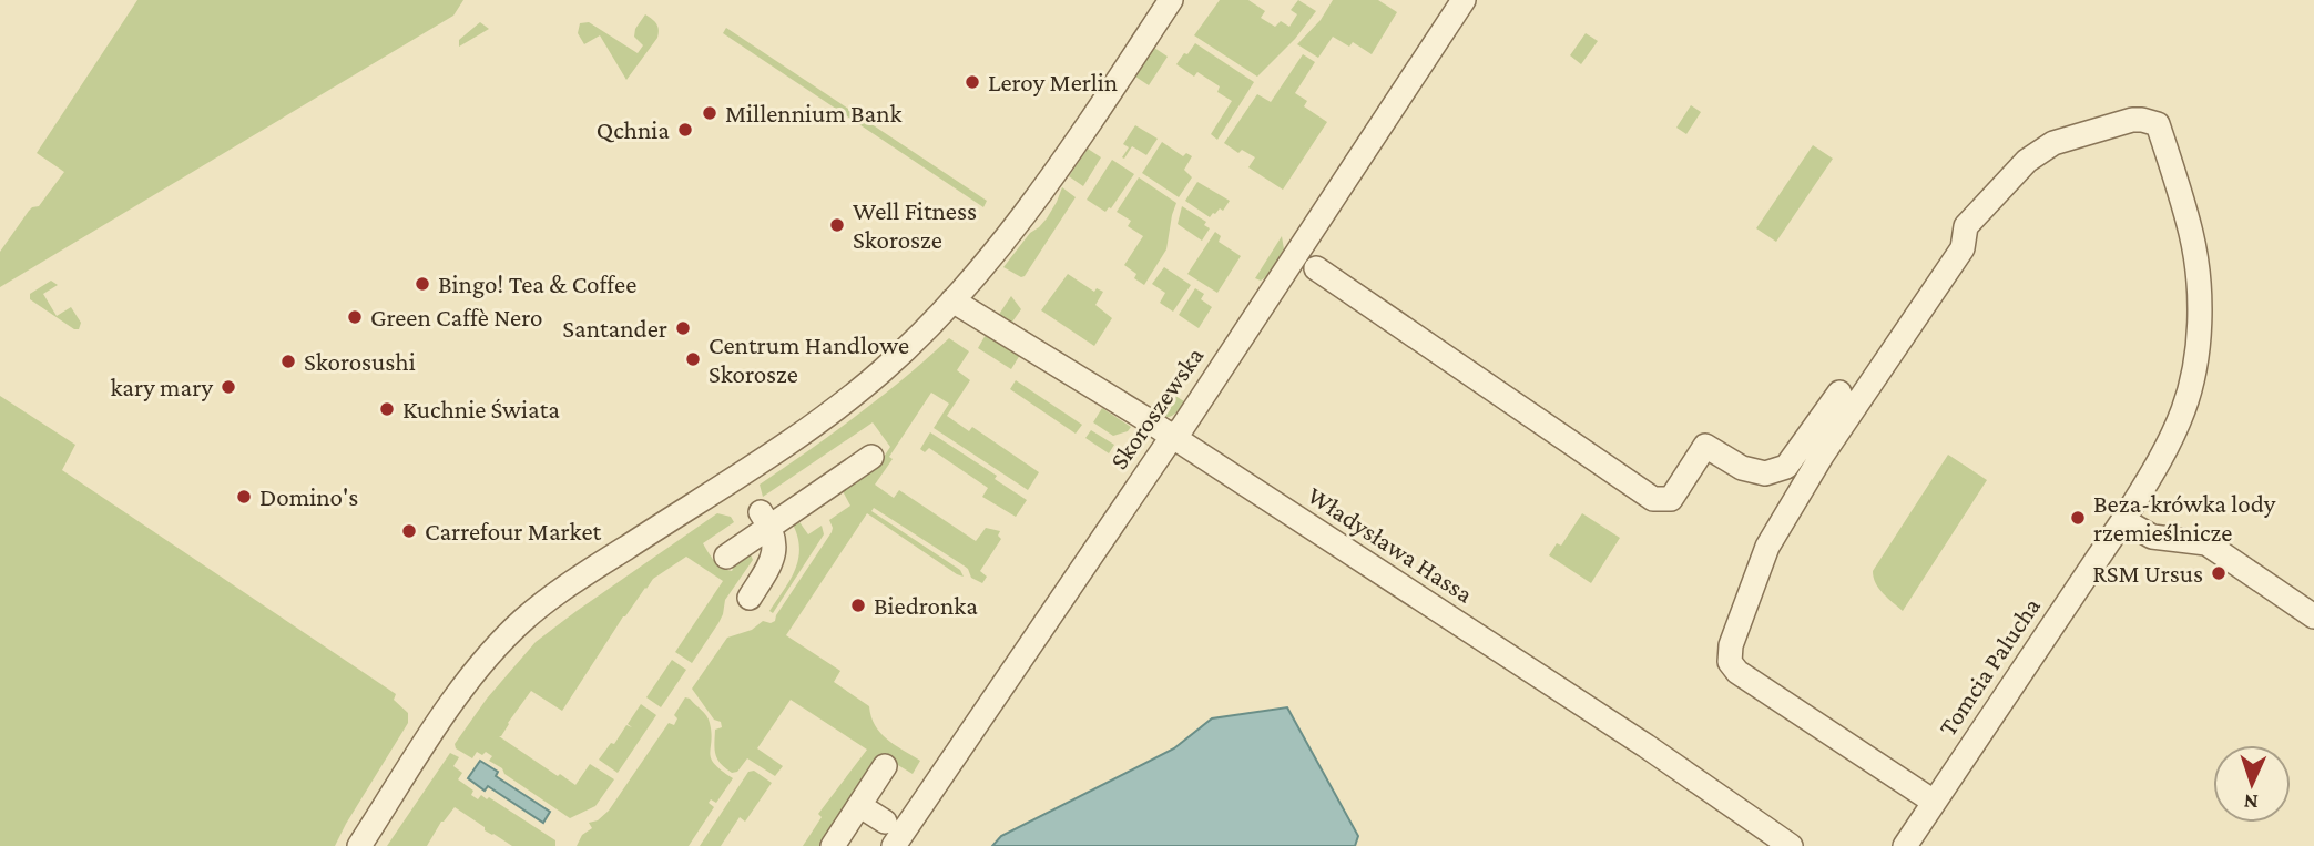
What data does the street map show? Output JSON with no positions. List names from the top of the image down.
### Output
{
  "streets": {
    "street": ["Skoroszewska", "Władysława Hassa", "Tomcia Palucha"]
  },
  "crossings": [
    ["Skoroszewska", "Władysława Hassa"]
  ],
  "places": [
    "Leroy Merlin",
    "Millennium Bank",
    "Qchnia",
    "Well Fitness Skorosze",
    "Bingo! Tea & Coffee",
    "Green Caffè Nero",
    "Santander",
    "Centrum Handlowe Skorosze",
    "Skorosushi",
    "kary mary",
    "Kuchnie Świata",
    "Domino's",
    "Beza-krówka lody rzemieślnicze",
    "Carrefour Market",
    "RSM Ursus",
    "Biedronka"
  ],
  "north": "bottom"
}
